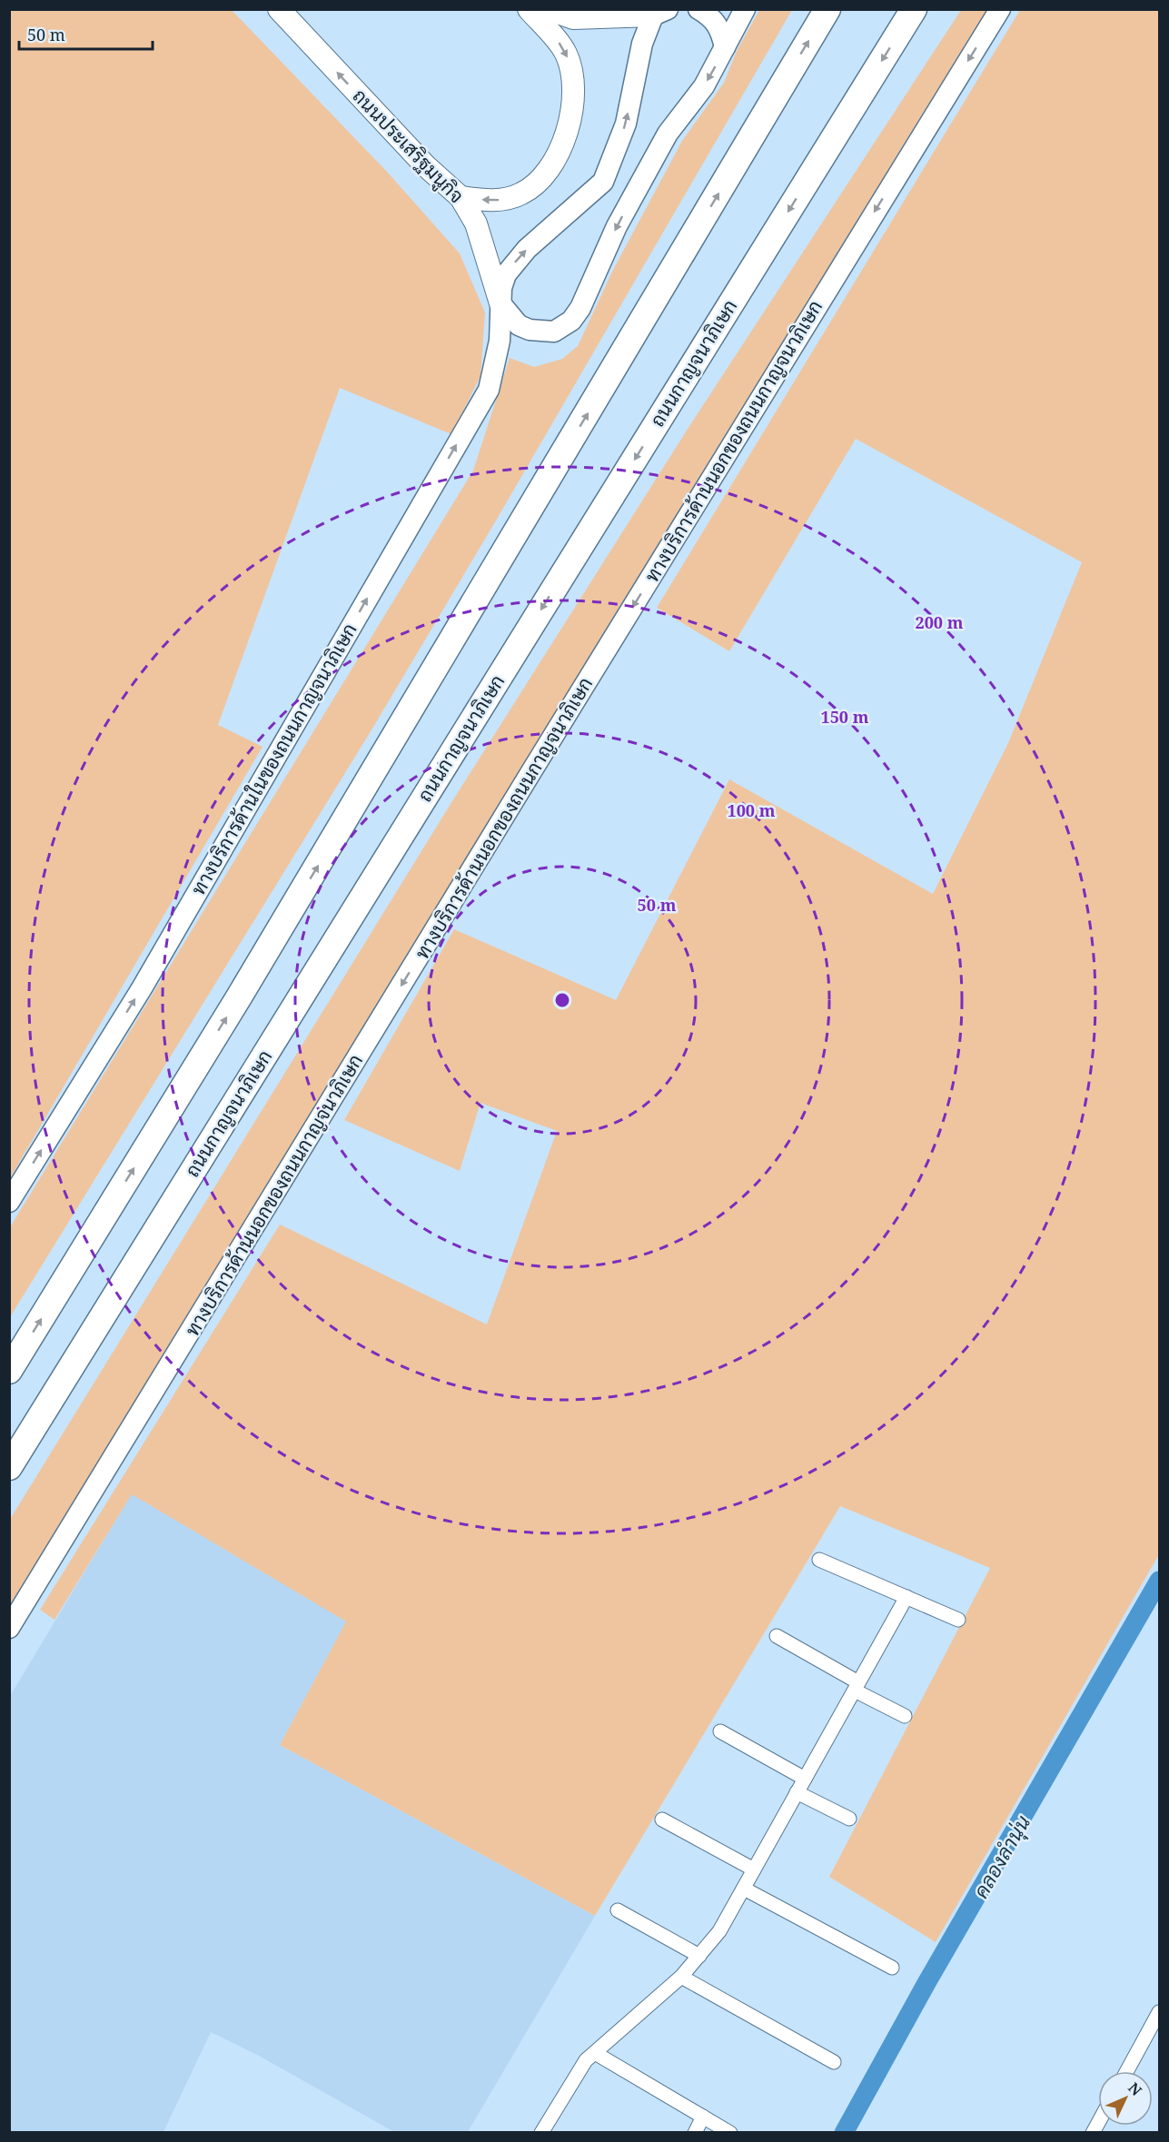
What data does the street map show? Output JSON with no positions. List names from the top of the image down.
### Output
{
  "streets": {
    "highway": ["ถนนกาญจนาภิเษก"],
    "main road": ["ถนนประเสริฐมนูกิจ", "ทางบริการด้านนอกของถนนกาญจนาภิเษก", "ทางบริการด้านในของถนนกาญจนาภิเษก"]
  },
  "crossings": [
    ["ถนนประเสริฐมนูกิจ", "ทางบริการด้านในของถนนกาญจนาภิเษก"]
  ],
  "one_way": ["ถนนประเสริฐมนูกิจ", "ทางบริการด้านนอกของถนนกาญจนาภิเษก", "ทางบริการด้านในของถนนกาญจนาภิเษก"],
  "water": ["คลองลำนุ่น"],
  "scale_bar": "50 m",
  "north": "top right",
  "rings": [
    "200 m",
    "150 m",
    "100 m",
    "50 m"
  ]
}
